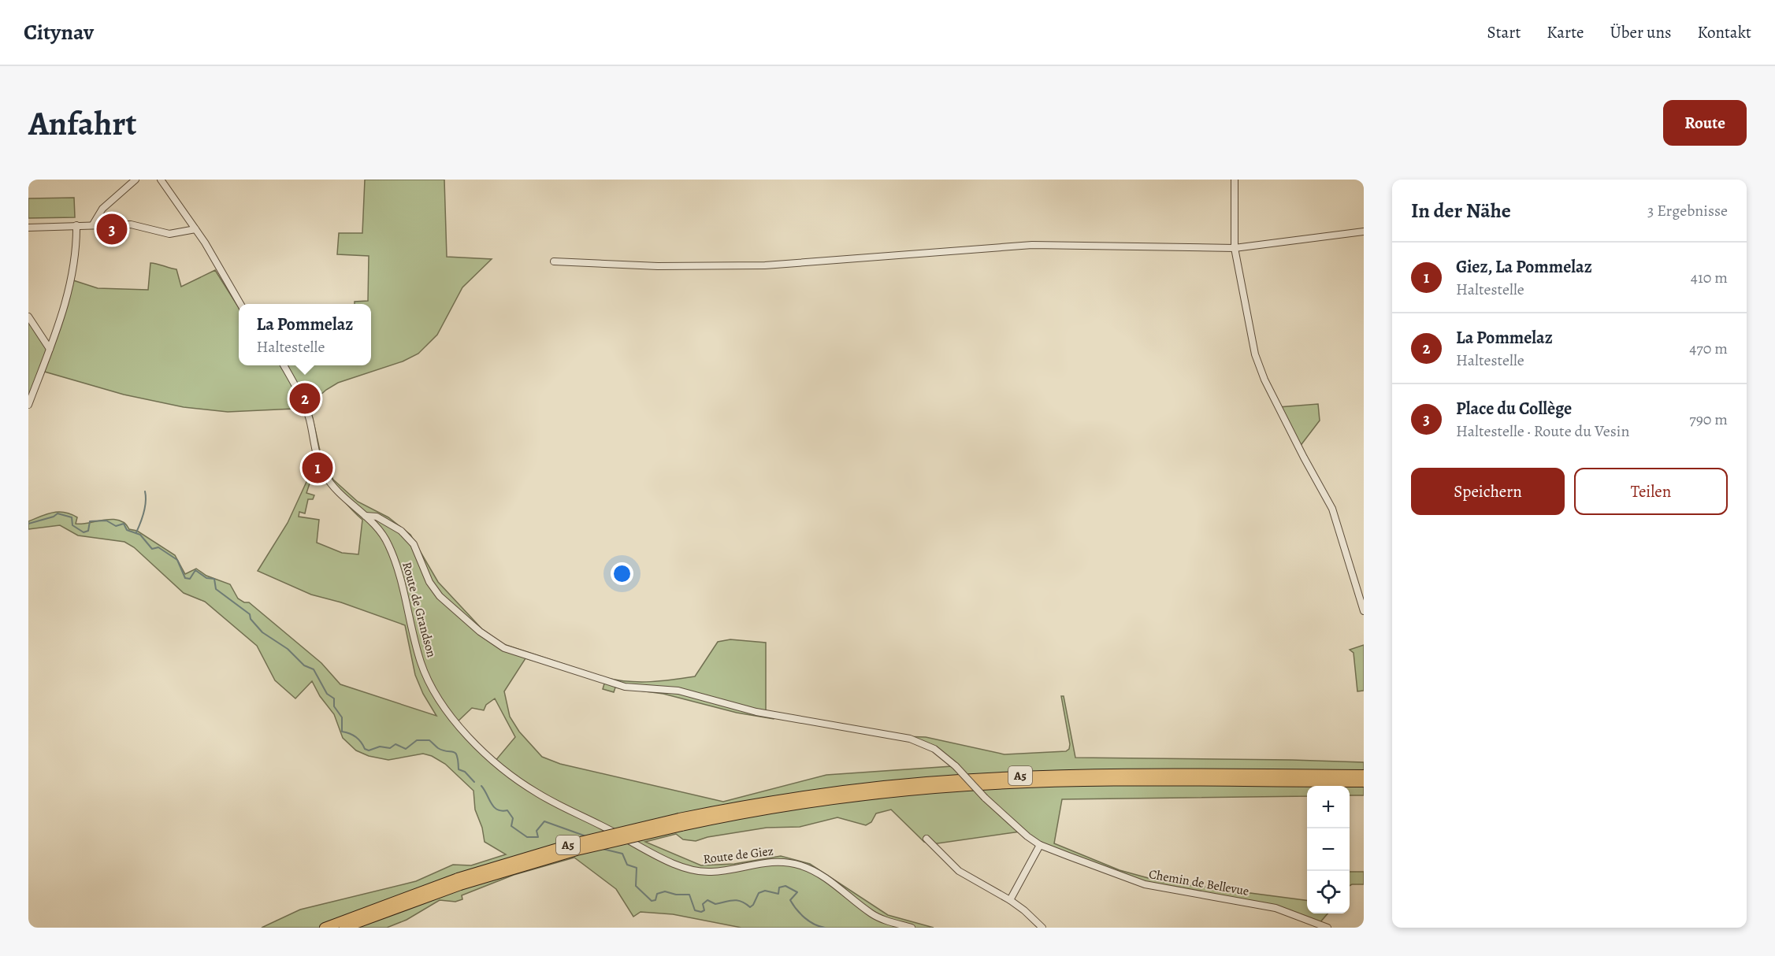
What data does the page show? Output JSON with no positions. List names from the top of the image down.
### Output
{
  "streets": {
    "highway": ["A5"],
    "street": ["Route de Grandson", "Route de Giez", "Chemin de Bellevue"]
  },
  "crossings": [
    ["Route de Grandson", "Route de Giez"],
    ["Route de Grandson", "Chemin de Bellevue"]
  ],
  "page": {
    "header": "Citynav",
    "nav": [
      "Start",
      "Karte",
      "Über uns",
      "Kontakt"
    ],
    "buttons": [
      "Route",
      ["Speichern", "Teilen"]
    ],
    "title": "Anfahrt",
    "heading": ["In der Nähe", "3 Ergebnisse"],
    "pins": ["3", "2", "1"],
    "list": [
      {
        "mark": "1",
        "name": "Giez, La Pommelaz",
        "note": "Haltestelle",
        "value": "410 m"
      },
      {
        "mark": "2",
        "name": "La Pommelaz",
        "note": "Haltestelle",
        "value": "470 m"
      },
      {
        "mark": "3",
        "name": "Place du Collège",
        "note": "Haltestelle · Route du Vesin",
        "value": "790 m"
      }
    ],
    "popup": ["La Pommelaz", "Haltestelle"],
    "map_buttons": ["+", "−"]
  }
}
